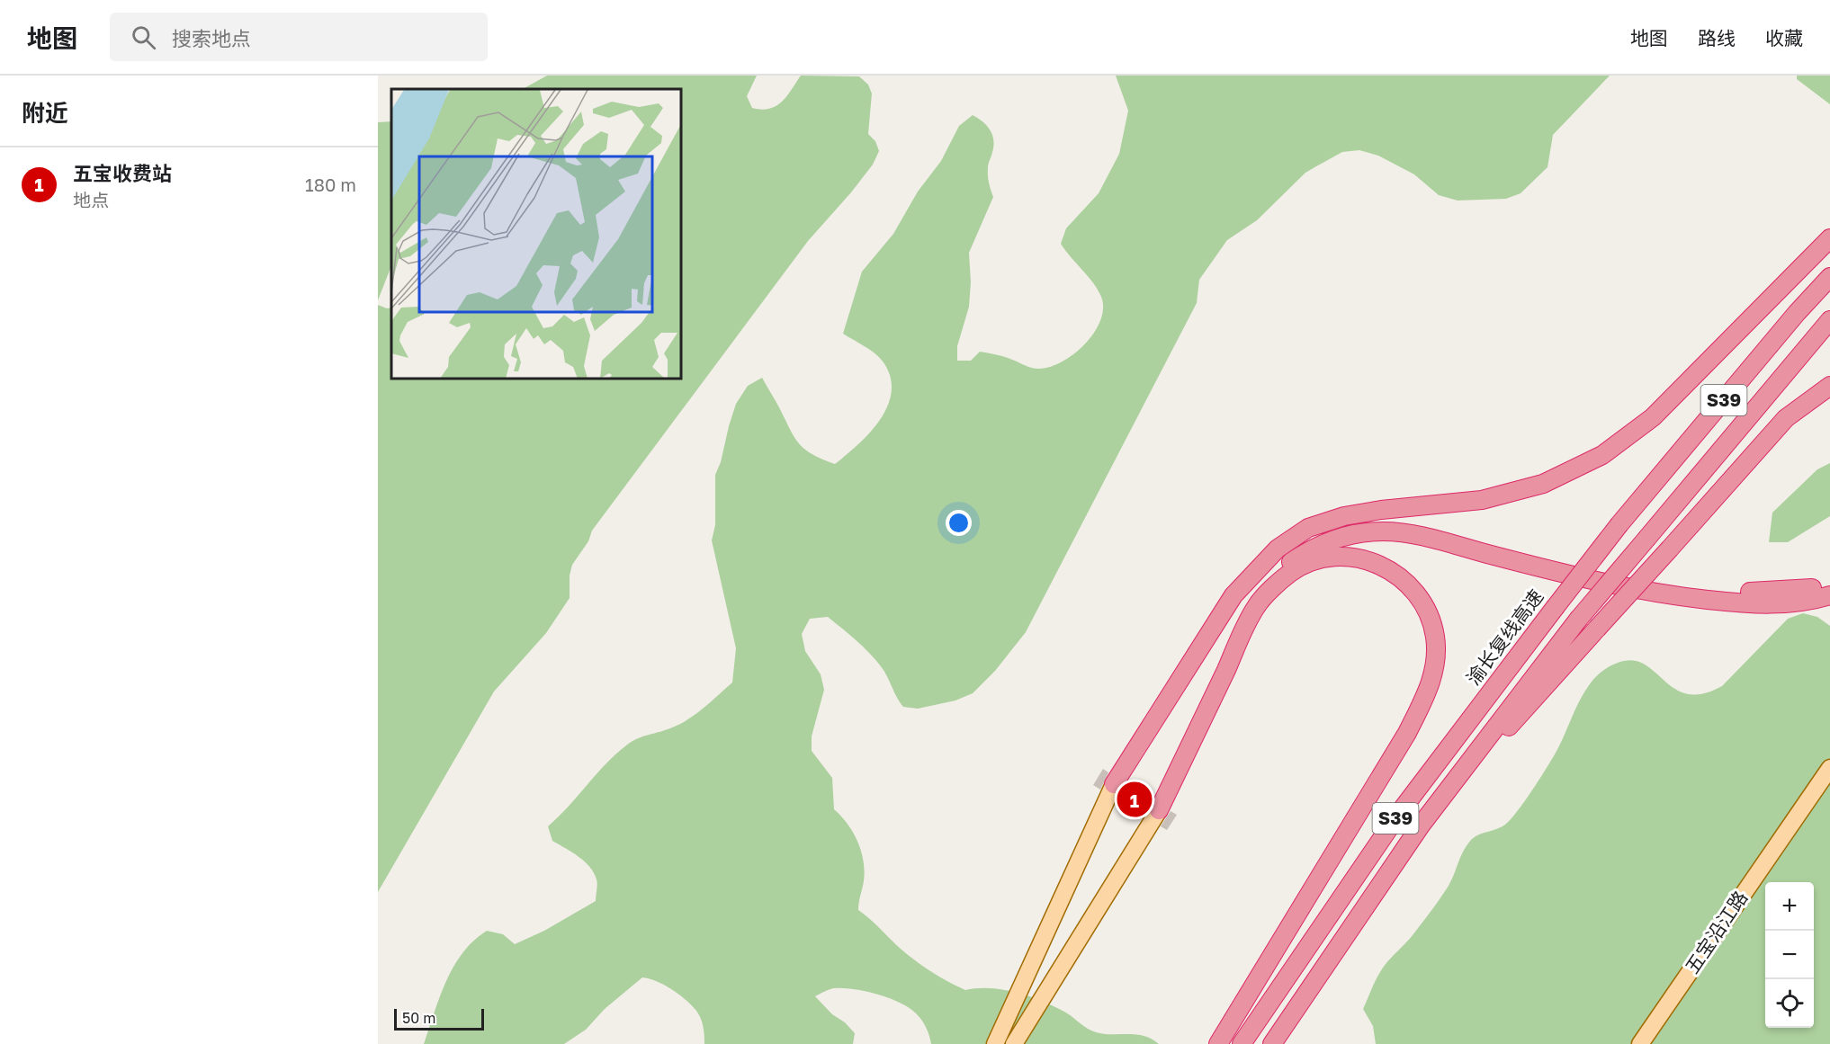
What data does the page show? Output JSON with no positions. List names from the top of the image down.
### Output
{
  "streets": {
    "highway": ["S39", "渝长复线高速"],
    "main road": ["五宝沿江路"]
  },
  "scale_bar": "50 m",
  "page": {
    "header": "地图",
    "search": "搜索地点",
    "nav": ["地图", "路线", "收藏"],
    "heading": "附近",
    "list": [
      {
        "mark": "1",
        "name": "五宝收费站",
        "note": "地点",
        "value": "180 m"
      }
    ],
    "pins": "1",
    "map_buttons": ["+", "−"],
    "scale": "50 m"
  }
}
